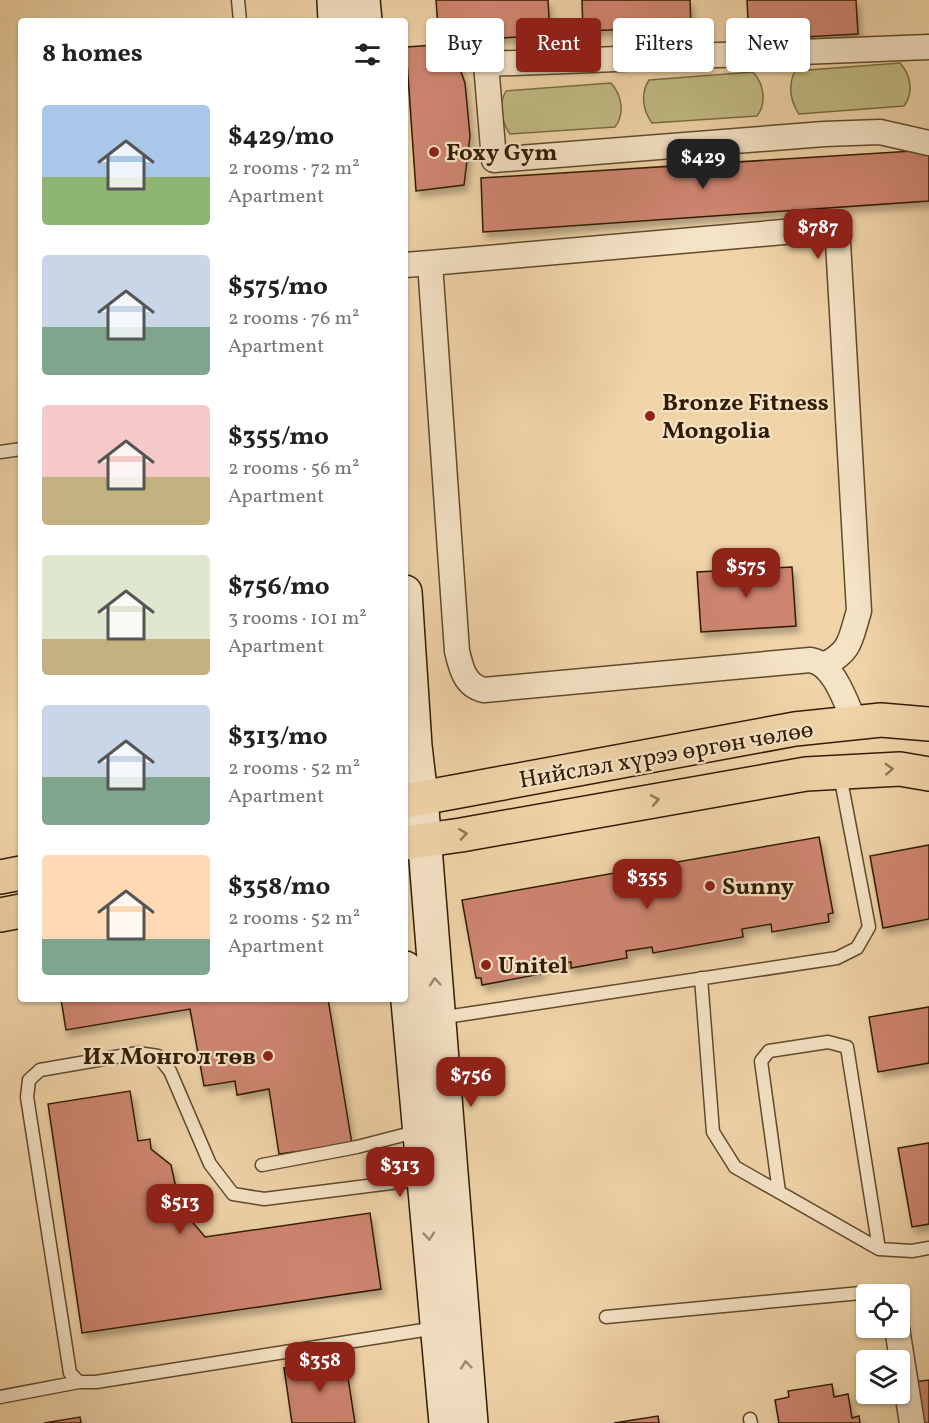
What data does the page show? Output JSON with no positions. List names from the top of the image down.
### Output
{
  "streets": {
    "main road": ["Нийслэл хүрээ өргөн чөлөө"]
  },
  "places": [
    "Foxy Gym",
    "Bronze Fitness Mongolia",
    "Sunny",
    "Unitel",
    "Их Монгол төв"
  ],
  "page": {
    "chip": [
      "Buy",
      "Rent",
      "Filters",
      "New"
    ],
    "heading": "8 homes",
    "list": [
      {
        "name": "$429/mo",
        "note": "2 rooms · 72 m² · Apartment"
      },
      {
        "name": "$575/mo",
        "note": "2 rooms · 76 m² · Apartment"
      },
      {
        "name": "$355/mo",
        "note": "2 rooms · 56 m² · Apartment"
      },
      {
        "name": "$756/mo",
        "note": "3 rooms · 101 m² · Apartment"
      },
      {
        "name": "$313/mo",
        "note": "2 rooms · 52 m² · Apartment"
      },
      {
        "name": "$358/mo",
        "note": "2 rooms · 52 m² · Apartment"
      }
    ],
    "price": [
      "$429",
      "$787",
      "$575",
      "$355",
      "$756",
      "$313",
      "$513",
      "$358"
    ]
  }
}
